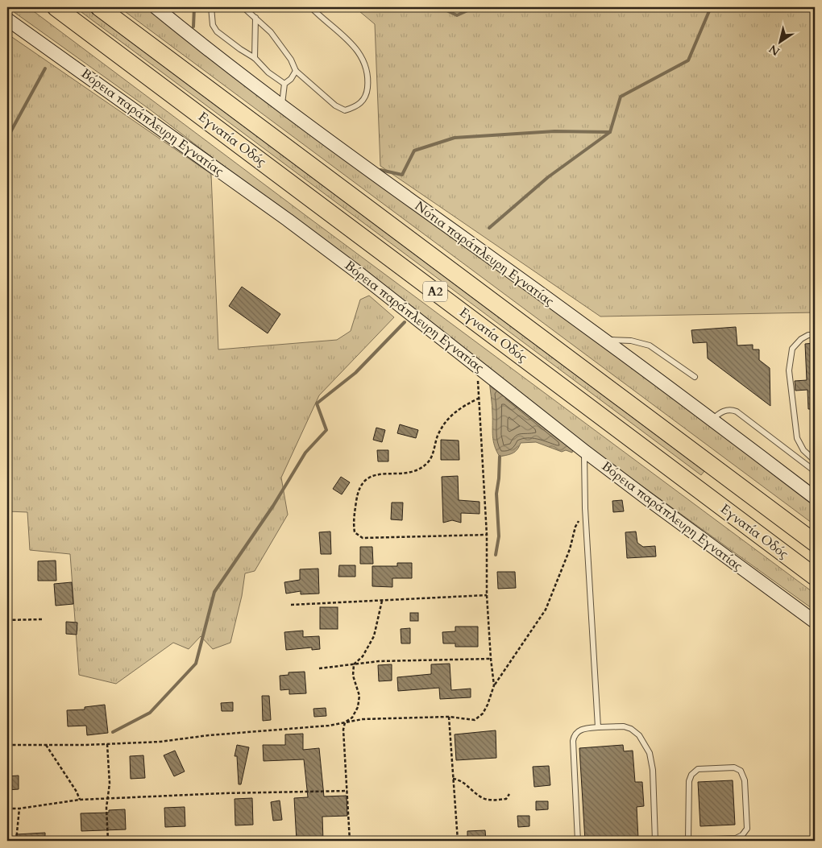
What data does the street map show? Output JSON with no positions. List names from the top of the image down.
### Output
{
  "streets": {
    "highway": ["Εγνατία Οδός", "Α2"],
    "street": ["Βόρεια παράπλευρη Εγνατίας", "Νότια παράπλευρη Εγνατίας"]
  },
  "north": "bottom left"
}
